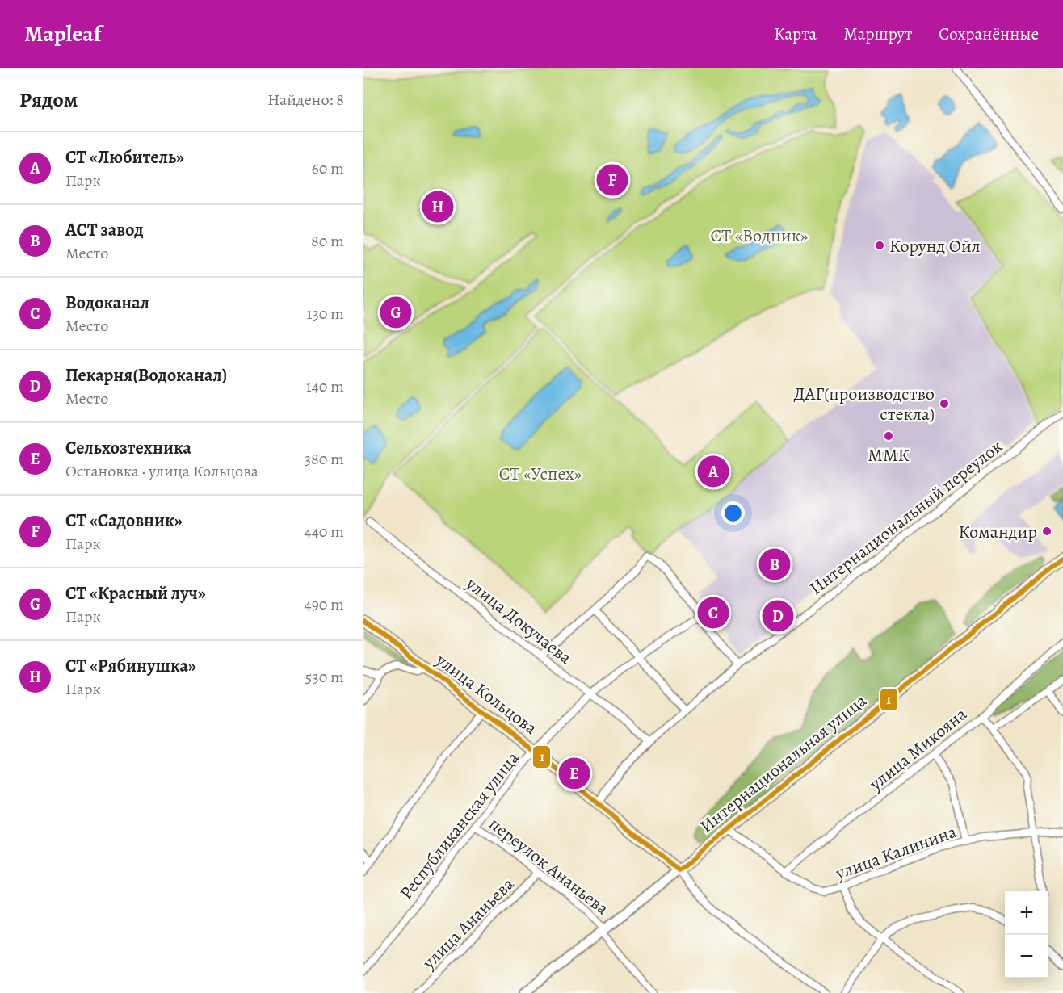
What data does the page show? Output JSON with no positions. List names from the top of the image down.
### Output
{
  "streets": {
    "main road": ["улица Кольцова", "Интернациональная улица"],
    "street": [
      "Интернациональный переулок",
      "улица Докучаева",
      "улица Микояна",
      "Республиканская улица",
      "улица Калинина",
      "переулок Ананьева",
      "улица Ананьева"
    ]
  },
  "crossings": [
    ["Интернациональный переулок", "улица Докучаева"],
    ["Интернациональный переулок", "улица Кольцова"],
    ["улица Докучаева", "Республиканская улица"],
    ["улица Кольцова", "Интернациональная улица"],
    ["улица Кольцова", "Республиканская улица"],
    ["улица Микояна", "улица Калинина"],
    ["Интернациональная улица", "улица Калинина"],
    ["Интернациональная улица", "переулок Ананьева"],
    ["Республиканская улица", "переулок Ананьева"],
    ["переулок Ананьева", "улица Ананьева"]
  ],
  "parks": ["СТ «Водник»", "СТ «Успех»"],
  "places": [
    "Корунд Ойл",
    "ДАГ(производство стекла)",
    "ММК",
    "Командир"
  ],
  "lines": ["transit line 1"],
  "page": {
    "header": "Mapleaf",
    "nav": ["Карта", "Маршрут", "Сохранённые"],
    "heading": ["Рядом", "Найдено: 8"],
    "list": [
      {
        "mark": "A",
        "name": "СТ «Любитель»",
        "note": "Парк",
        "value": "60 m"
      },
      {
        "mark": "B",
        "name": "АСТ завод",
        "note": "Место",
        "value": "80 m"
      },
      {
        "mark": "C",
        "name": "Водоканал",
        "note": "Место",
        "value": "130 m"
      },
      {
        "mark": "D",
        "name": "Пекарня(Водоканал)",
        "note": "Место",
        "value": "140 m"
      },
      {
        "mark": "E",
        "name": "Сельхозтехника",
        "note": "Остановка · улица Кольцова",
        "value": "380 m"
      },
      {
        "mark": "F",
        "name": "СТ «Садовник»",
        "note": "Парк",
        "value": "440 m"
      },
      {
        "mark": "G",
        "name": "СТ «Красный луч»",
        "note": "Парк",
        "value": "490 m"
      },
      {
        "mark": "H",
        "name": "СТ «Рябинушка»",
        "note": "Парк",
        "value": "530 m"
      }
    ],
    "pins": [
      "F",
      "H",
      "G",
      "A",
      "B",
      "C",
      "D",
      "E"
    ],
    "map_buttons": ["+", "−"]
  }
}
